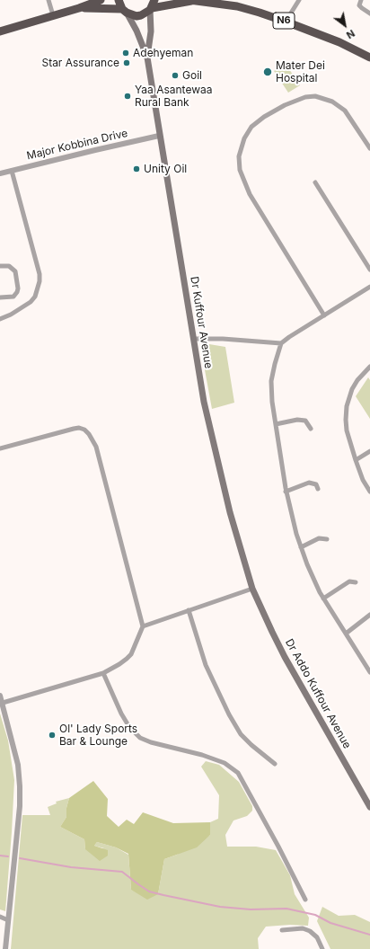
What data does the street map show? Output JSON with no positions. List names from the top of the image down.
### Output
{
  "streets": {
    "highway": ["N6"],
    "main road": ["Dr Kuffour Avenue", "Dr Addo Kuffour Avenue"],
    "street": ["Major Kobbina Drive"]
  },
  "crossings": [
    ["Major Kobbina Drive", "Dr Kuffour Avenue"],
    ["Dr Kuffour Avenue", "Dr Addo Kuffour Avenue"]
  ],
  "places": [
    "Adehyeman",
    "Star Assurance",
    "Mater Dei Hospital",
    "Goil",
    "Yaa Asantewaa Rural Bank",
    "Unity Oil",
    "Ol' Lady Sports Bar & Lounge"
  ],
  "north": "bottom right"
}
